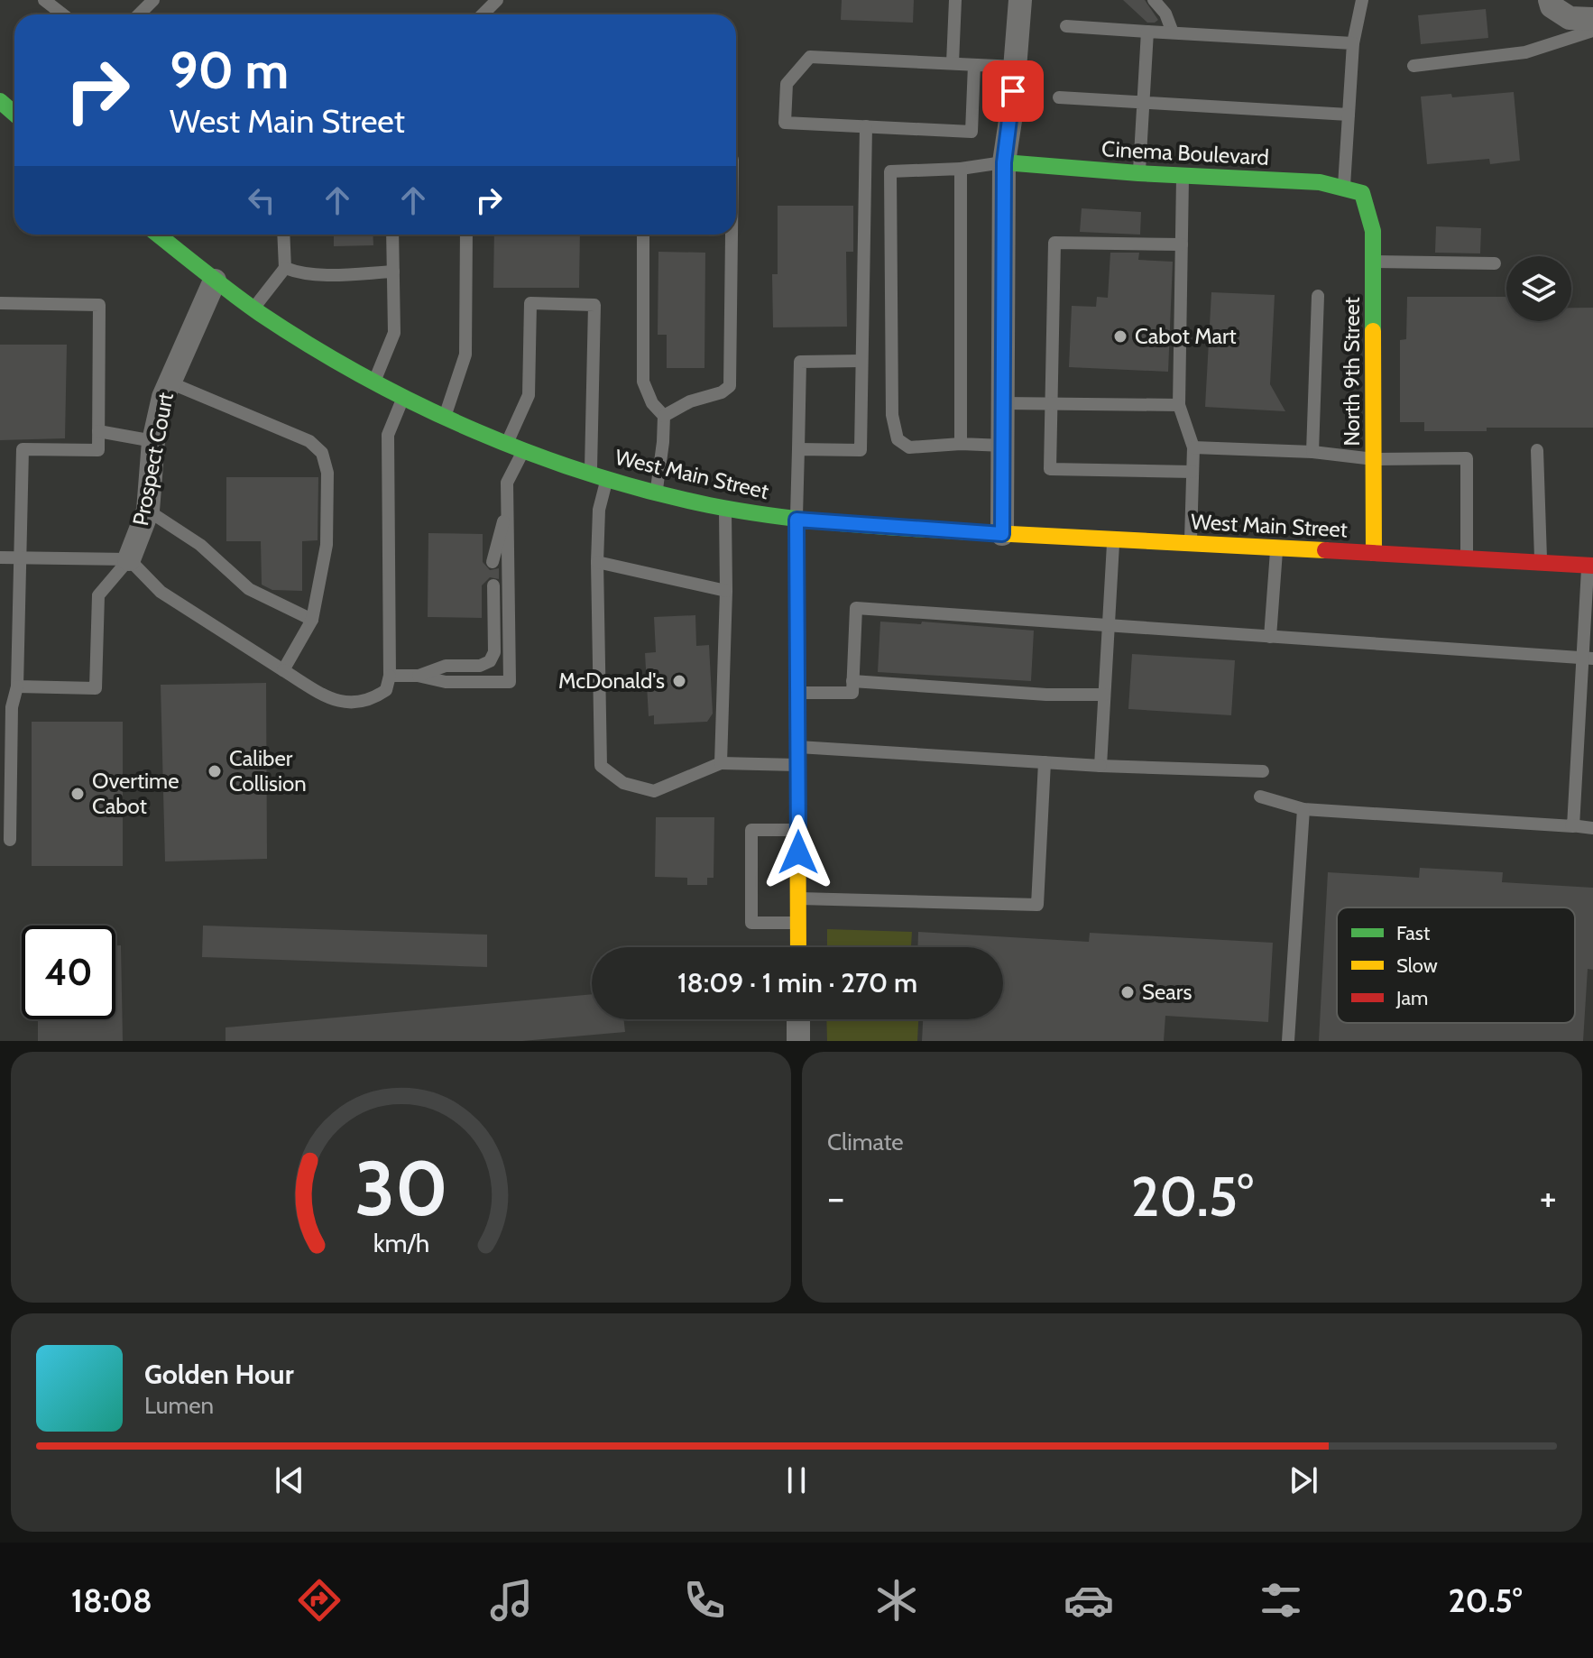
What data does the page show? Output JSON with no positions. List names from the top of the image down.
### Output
{
  "streets": {
    "main road": ["Cinema Boulevard", "North 9th Street", "West Main Street"],
    "street": ["Prospect Court"]
  },
  "crossings": [
    ["Cinema Boulevard", "North 9th Street"],
    ["North 9th Street", "West Main Street"],
    ["Prospect Court", "West Main Street"]
  ],
  "places": [
    "Cabot Mart",
    "McDonald's",
    "Caliber Collision",
    "Overtime Cabot",
    "Sears"
  ],
  "legend": ["Fast", "Slow", "Jam"],
  "page": {
    "turn": ["90 m", "West Main Street"],
    "limit": "40",
    "trip": "18:09 · 1 min · 270 m",
    "tile": "Climate",
    "heat": ["−", "20.5°", "+"],
    "song": ["Golden Hour", "Lumen"],
    "tabs": ["18:08", "20.5°"],
    "gauge": ["30", "km/h"]
  }
}
